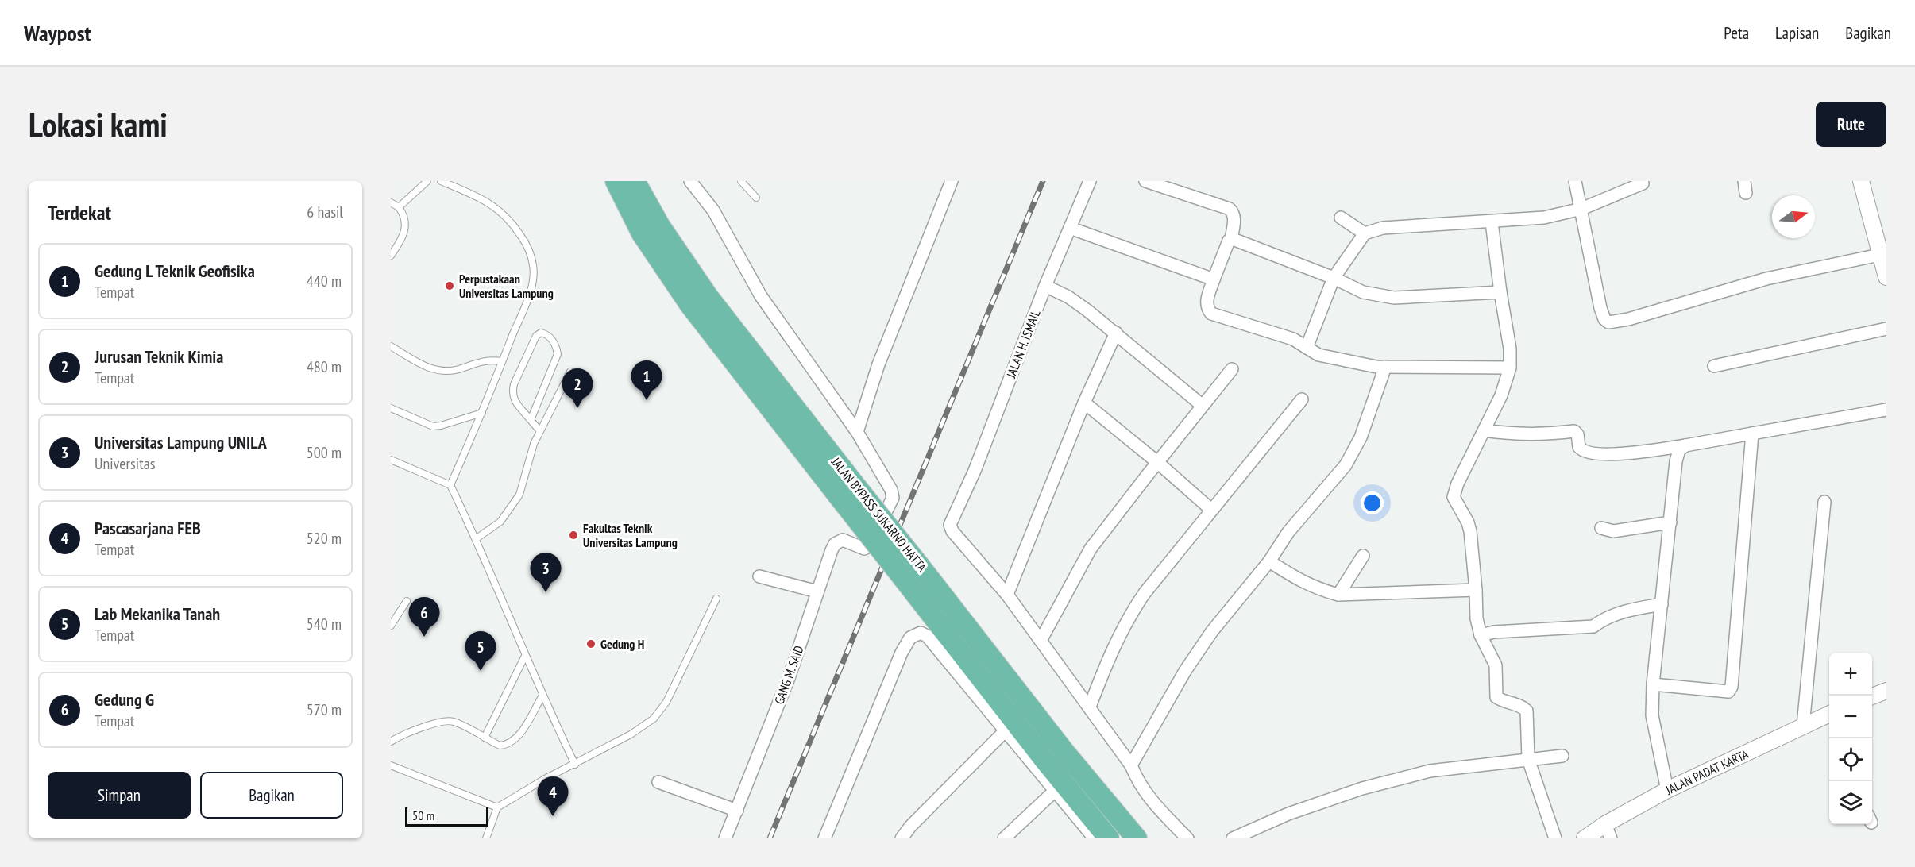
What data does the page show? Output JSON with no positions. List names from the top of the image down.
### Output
{
  "streets": {
    "highway": ["JALAN BYPASS SUKARNO HATTA"],
    "street": ["JALAN H. ISMAIL", "GANG M. SAID", "JALAN PADAT KARTA"]
  },
  "places": ["Perpustakaan Universitas Lampung", "Fakultas Teknik Universitas Lampung", "Gedung H"],
  "scale_bar": "50 m",
  "north": "right",
  "page": {
    "header": "Waypost",
    "nav": ["Peta", "Lapisan", "Bagikan"],
    "buttons": [
      "Rute",
      ["Simpan", "Bagikan"]
    ],
    "title": "Lokasi kami",
    "heading": ["Terdekat", "6 hasil"],
    "list": [
      {
        "mark": "1",
        "name": "Gedung L Teknik Geofisika",
        "note": "Tempat",
        "value": "440 m"
      },
      {
        "mark": "2",
        "name": "Jurusan Teknik Kimia",
        "note": "Tempat",
        "value": "480 m"
      },
      {
        "mark": "3",
        "name": "Universitas Lampung UNILA",
        "note": "Universitas",
        "value": "500 m"
      },
      {
        "mark": "4",
        "name": "Pascasarjana FEB",
        "note": "Tempat",
        "value": "520 m"
      },
      {
        "mark": "5",
        "name": "Lab Mekanika Tanah",
        "note": "Tempat",
        "value": "540 m"
      },
      {
        "mark": "6",
        "name": "Gedung G",
        "note": "Tempat",
        "value": "570 m"
      }
    ],
    "pins": [
      "1",
      "2",
      "3",
      "6",
      "5",
      "4"
    ],
    "map_buttons": ["+", "−"],
    "scale": "50 m"
  }
}
